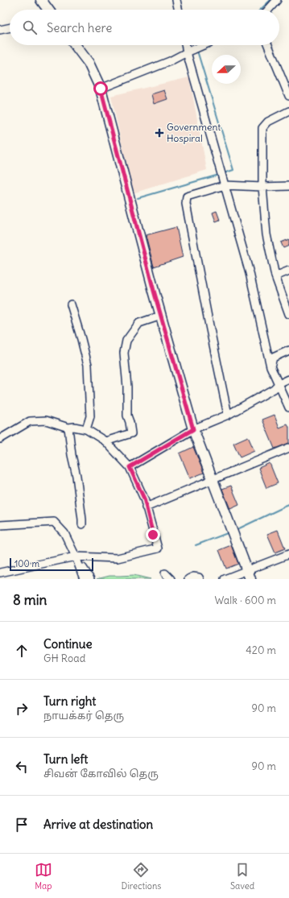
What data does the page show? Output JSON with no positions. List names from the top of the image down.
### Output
{
  "places": {
    "health": ["Government Hospiral"]
  },
  "scale_bar": "100 m",
  "north": "left",
  "page": {
    "search": "Search here",
    "scale": "100 m",
    "heading": ["8 min", "Walk · 600 m"],
    "list": [
      ["Continue", "GH Road", "420 m"],
      ["Turn right", "நாயக்கர் தெரு", "90 m"],
      ["Turn left", "சிவன் கோவில் தெரு", "90 m"],
      "Arrive at destination"
    ],
    "nav": ["Map", "Directions", "Saved"]
  }
}
